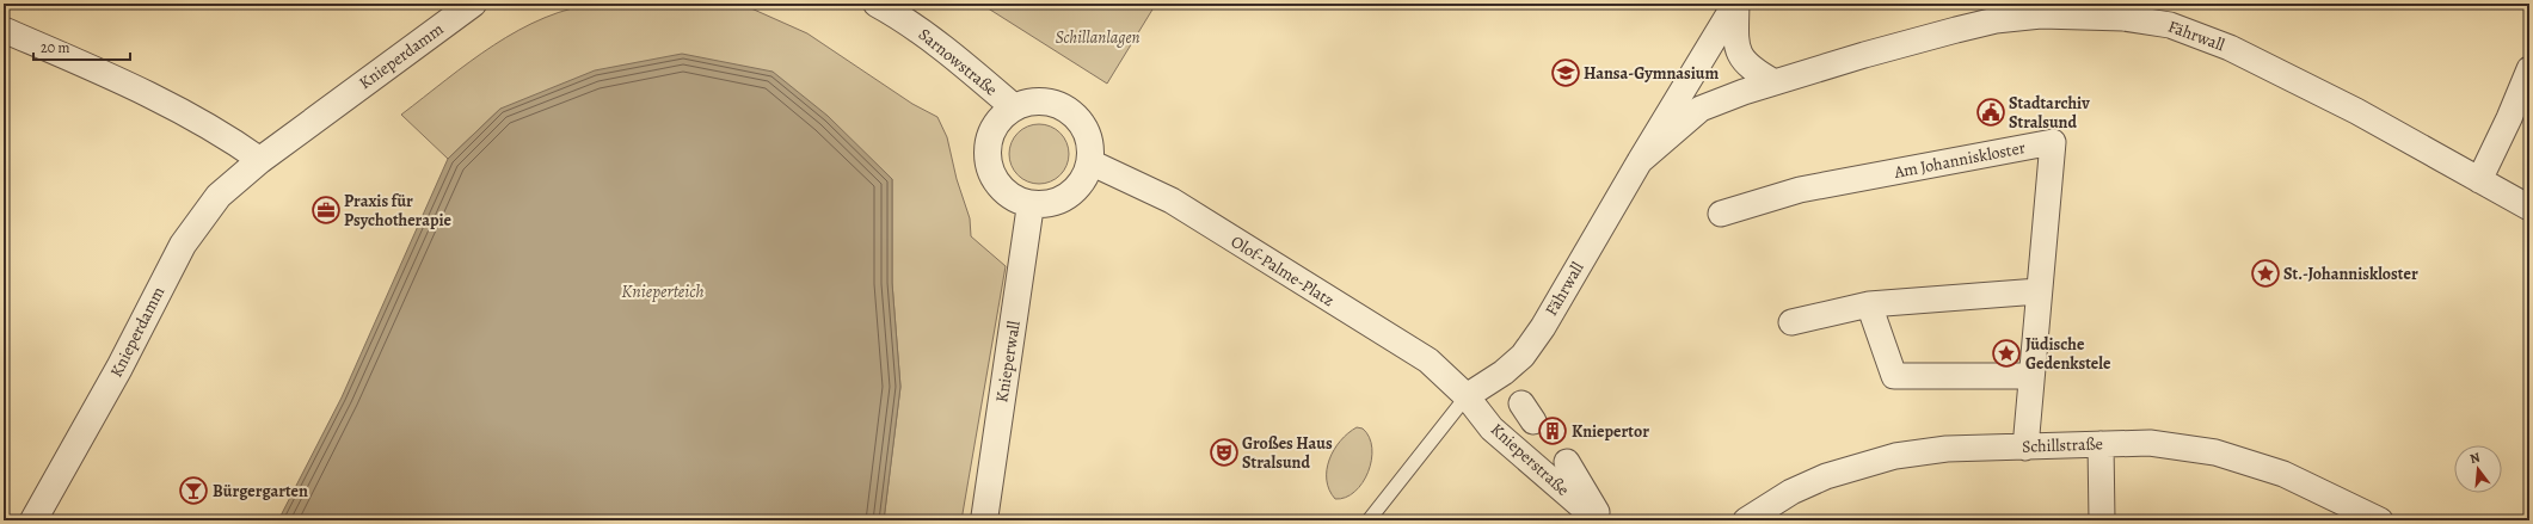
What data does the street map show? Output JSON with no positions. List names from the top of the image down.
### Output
{
  "streets": {
    "street": [
      "Fährwall",
      "Knieperdamm",
      "Sarnowstraße",
      "Am Johanniskloster",
      "Olof-Palme-Platz",
      "Knieperwall",
      "Schillstraße",
      "Knieperstraße"
    ]
  },
  "crossings": [
    ["Fährwall", "Olof-Palme-Platz"],
    ["Fährwall", "Knieperstraße"],
    ["Sarnowstraße", "Olof-Palme-Platz"],
    ["Sarnowstraße", "Knieperwall"],
    ["Am Johanniskloster", "Schillstraße"],
    ["Olof-Palme-Platz", "Knieperwall"],
    ["Olof-Palme-Platz", "Knieperstraße"]
  ],
  "water": ["Knieperteich"],
  "parks": ["Schillanlagen"],
  "places": {
    "school or university": ["Hansa-Gymnasium"],
    "public building": ["Stadtarchiv Stralsund"],
    "office": ["Praxis für Psychotherapie"],
    "place": ["St.-Johanniskloster", "Jüdische Gedenkstele"],
    "building": ["Kniepertor"],
    "theatre": ["Großes Haus Stralsund"],
    "bar": ["Bürgergarten"]
  },
  "scale_bar": "20 m",
  "north": "top"
}
